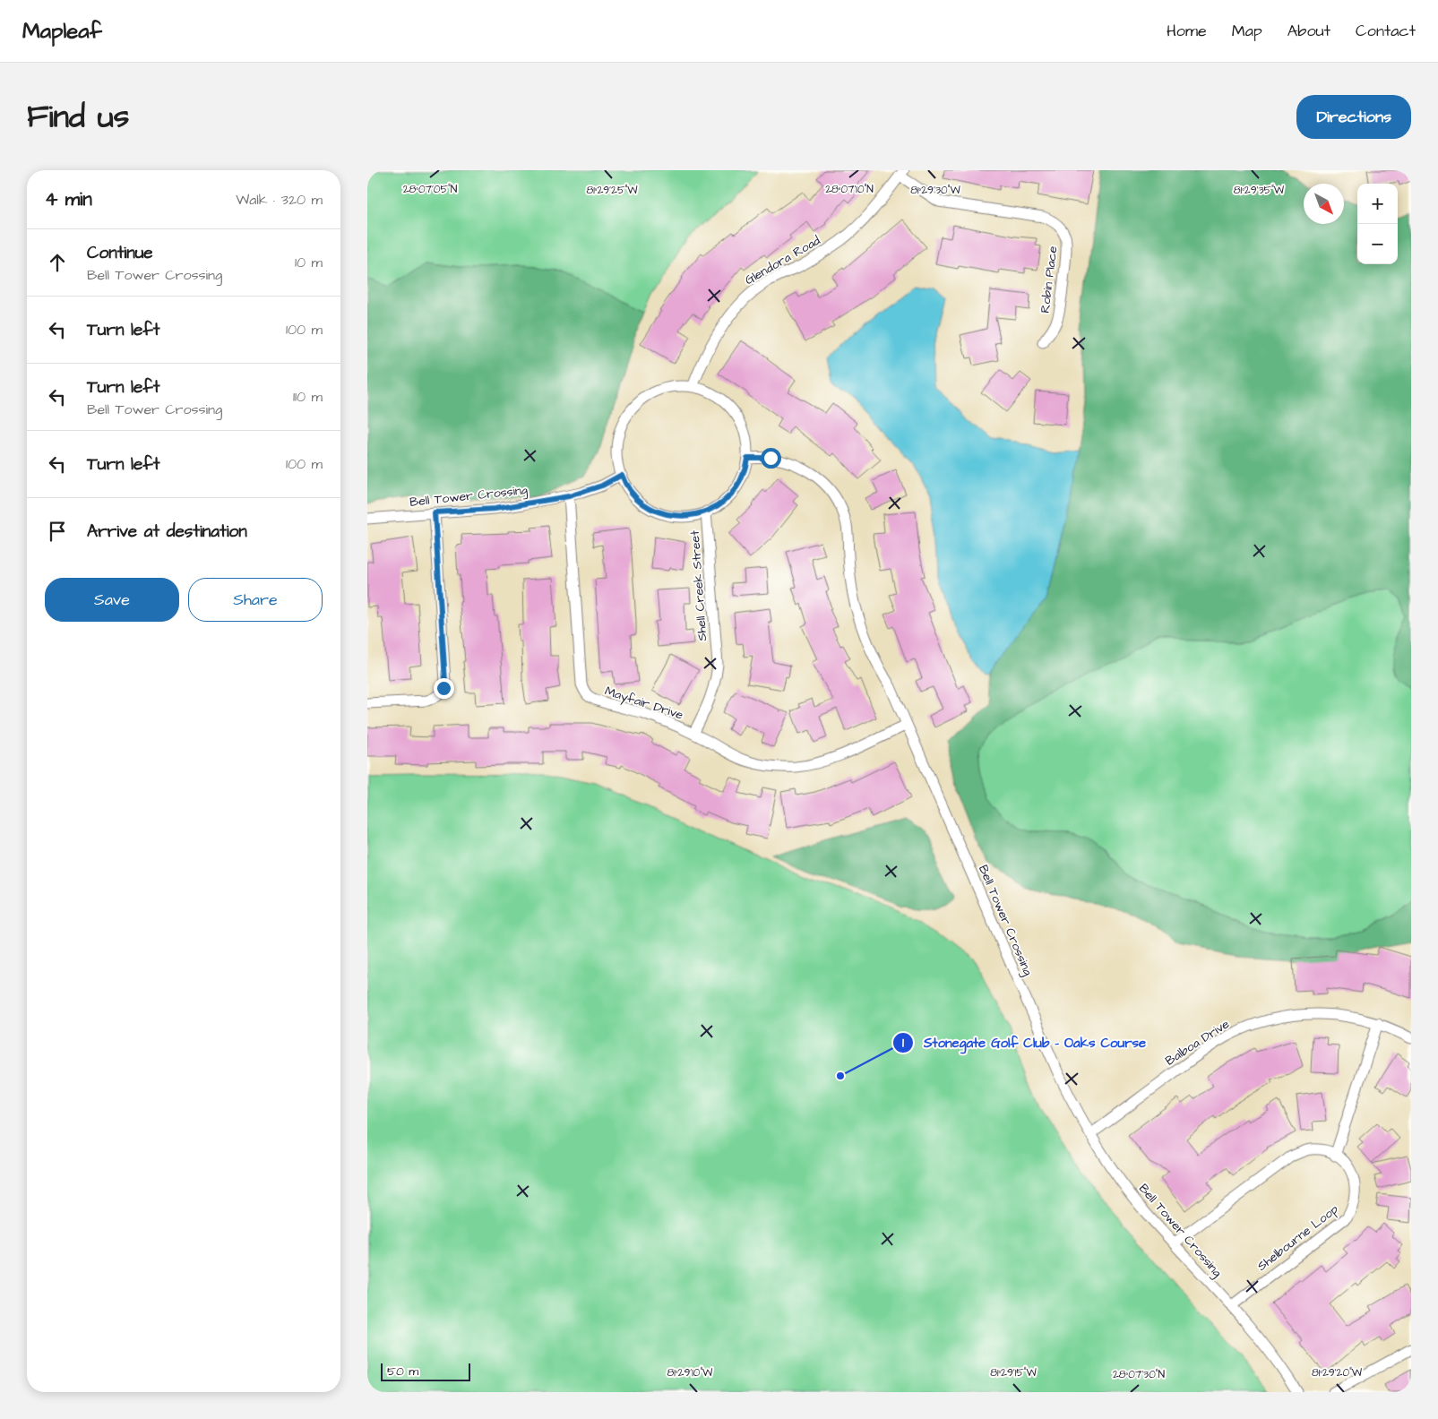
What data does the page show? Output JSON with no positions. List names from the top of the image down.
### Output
{
  "streets": {
    "street": [
      "Glendora Road",
      "Robin Place",
      "Bell Tower Crossing",
      "Shell Creek Street",
      "Mayfair Drive",
      "Balboa Drive",
      "Shelbourne Loop"
    ]
  },
  "crossings": [
    ["Glendora Road", "Robin Place"],
    ["Glendora Road", "Bell Tower Crossing"],
    ["Glendora Road", "Shell Creek Street"],
    ["Bell Tower Crossing", "Shell Creek Street"],
    ["Bell Tower Crossing", "Mayfair Drive"],
    ["Bell Tower Crossing", "Balboa Drive"],
    ["Bell Tower Crossing", "Shelbourne Loop"],
    ["Shell Creek Street", "Mayfair Drive"]
  ],
  "places": ["Stonegate Golf Club - Oaks Course"],
  "scale_bar": "50 m",
  "north": "bottom right",
  "page": {
    "header": "Mapleaf",
    "nav": [
      "Home",
      "Map",
      "About",
      "Contact"
    ],
    "title": "Find us",
    "buttons": [
      "Directions",
      ["Save", "Share"]
    ],
    "heading": ["4 min", "Walk · 320 m"],
    "map_buttons": ["+", "−"],
    "list": [
      ["Continue", "Bell Tower Crossing", "10 m"],
      ["Turn left", "100 m"],
      ["Turn left", "Bell Tower Crossing", "110 m"],
      ["Turn left", "100 m"],
      "Arrive at destination"
    ],
    "scale": "50 m"
  },
  "coordinates": [
    "28°07'05\"N",
    "28°07'10\"N",
    "81°29'25\"W",
    "81°29'30\"W",
    "81°29'35\"W",
    "81°29'10\"W",
    "81°29'15\"W",
    "81°29'20\"W",
    "28°07'30\"N"
  ]
}
